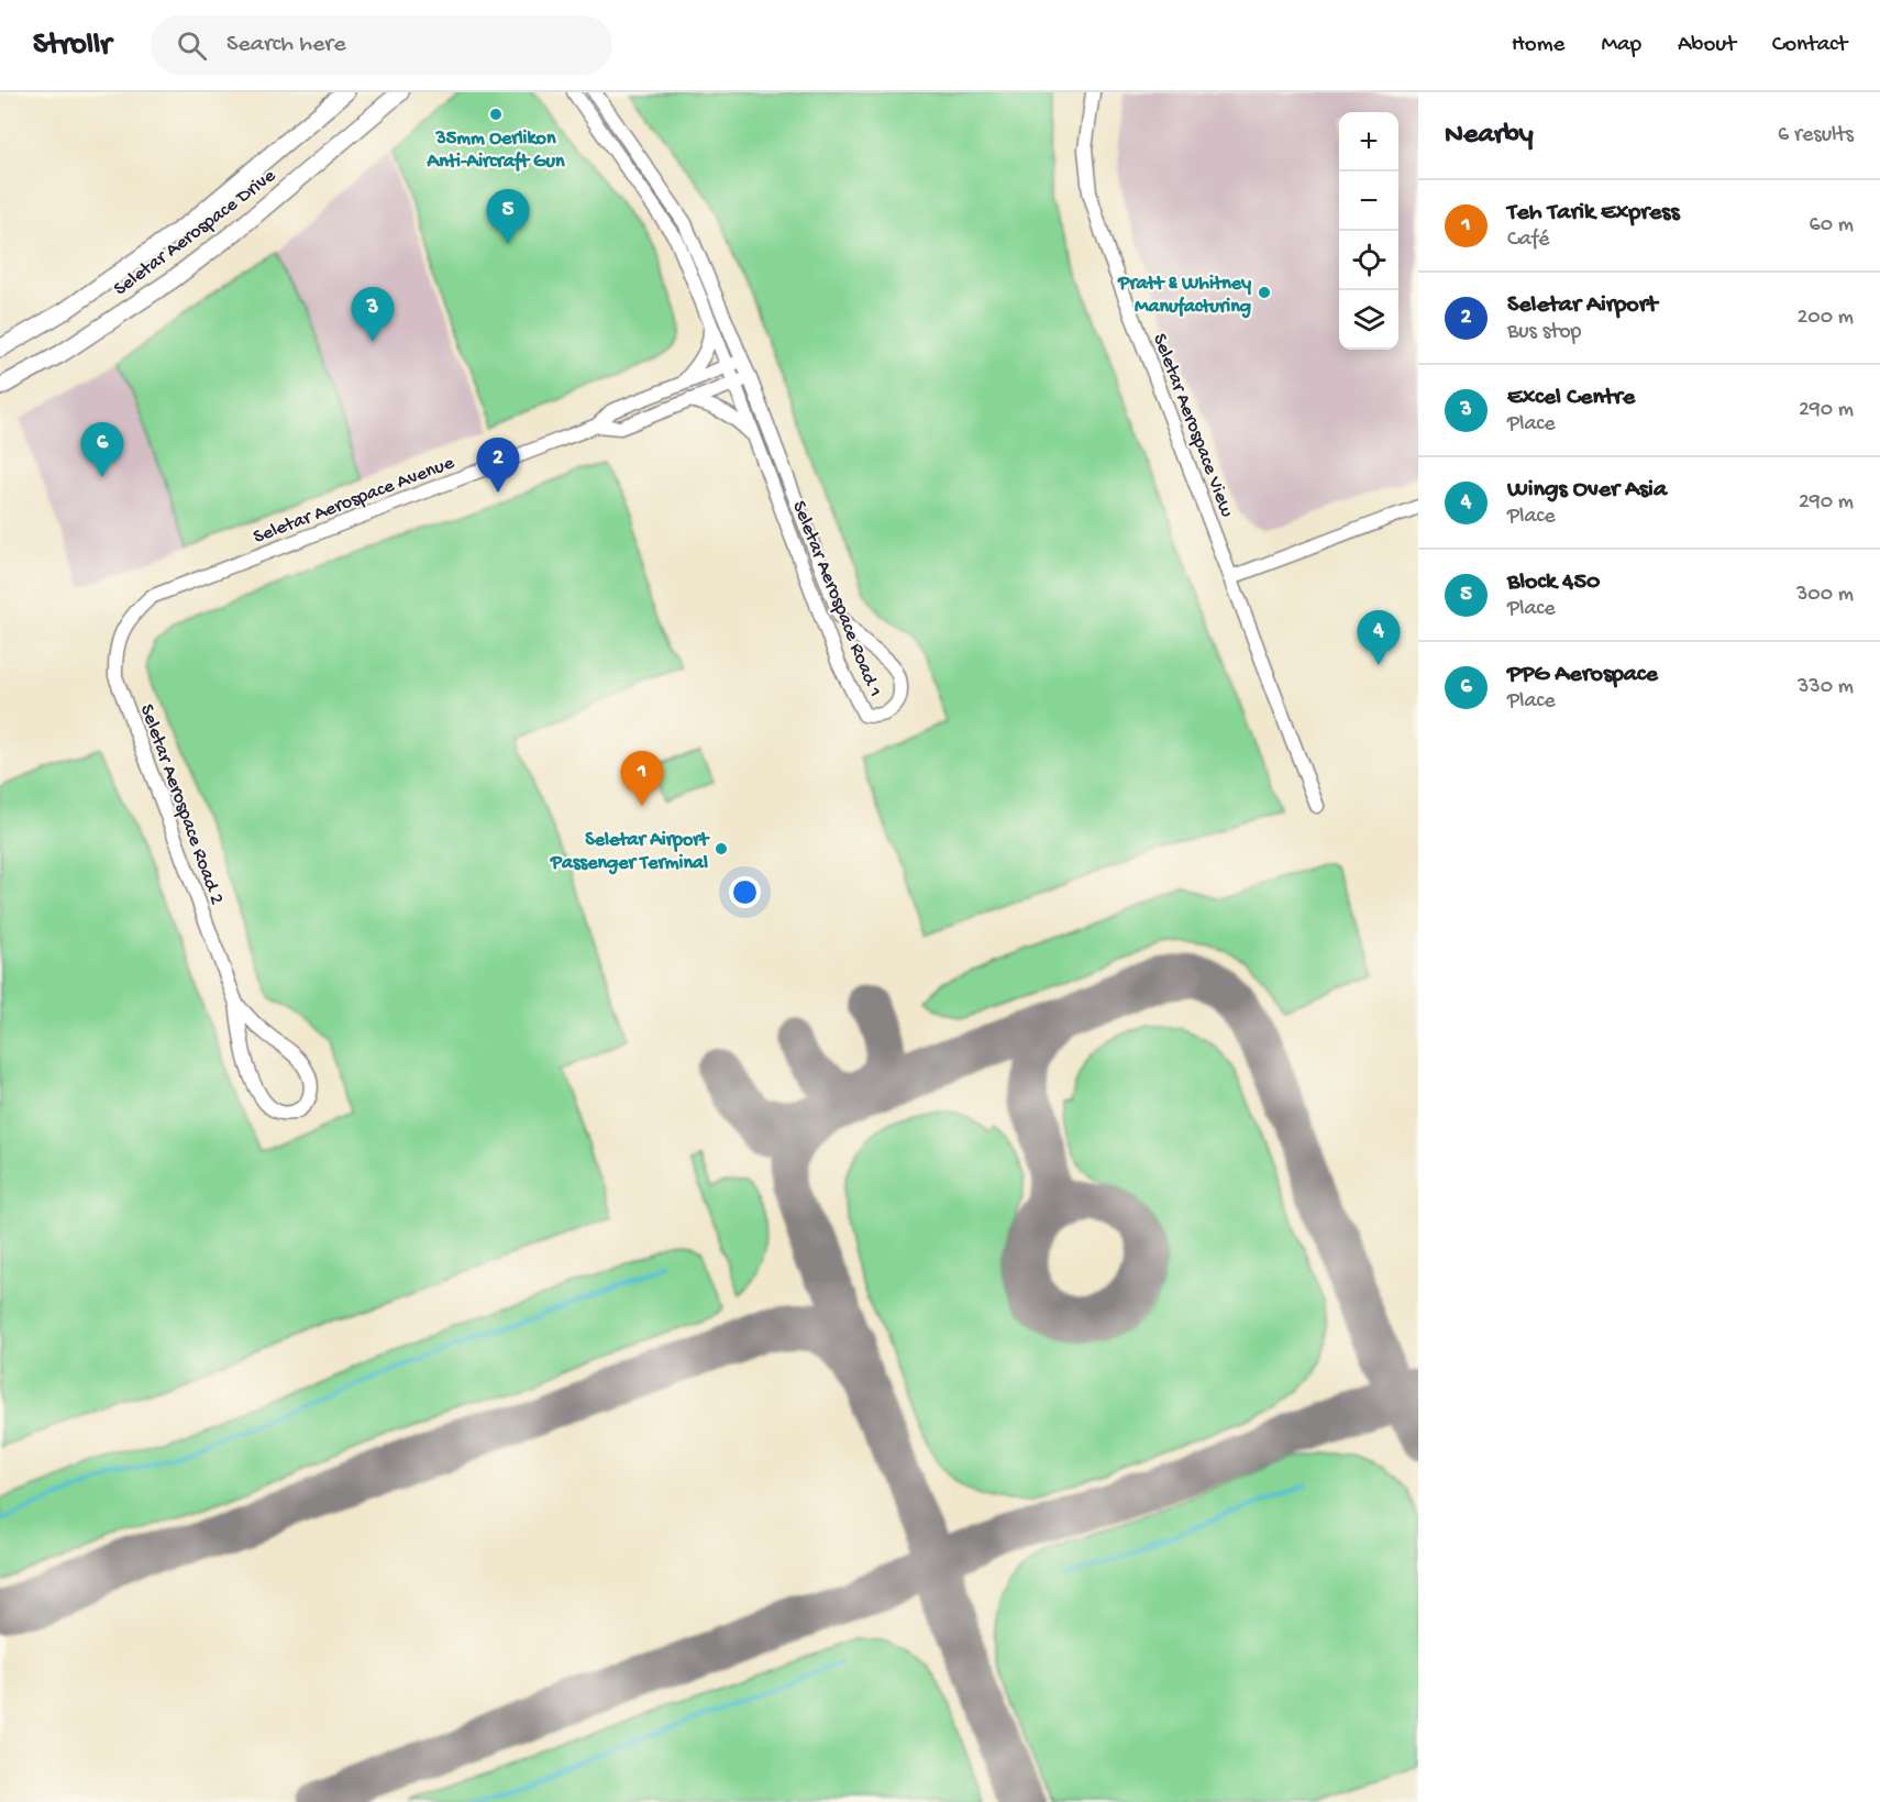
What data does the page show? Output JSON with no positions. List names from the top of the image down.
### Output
{
  "streets": {
    "street": [
      "Seletar Aerospace Drive",
      "Seletar Aerospace View",
      "Seletar Aerospace Avenue",
      "Seletar Aerospace Road 1",
      "Seletar Aerospace Road 2"
    ]
  },
  "crossings": [
    ["Seletar Aerospace Avenue", "Seletar Aerospace Road 1"],
    ["Seletar Aerospace Avenue", "Seletar Aerospace Road 2"]
  ],
  "places": ["35mm Oerlikon Anti-Aircraft Gun", "Pratt & Whitney Manufacturing", "Seletar Airport Passenger Terminal"],
  "page": {
    "header": "Strollr",
    "search": "Search here",
    "nav": [
      "Home",
      "Map",
      "About",
      "Contact"
    ],
    "heading": ["Nearby", "6 results"],
    "map_buttons": ["+", "−"],
    "list": [
      {
        "mark": "1",
        "name": "Teh Tarik Express",
        "note": "Café",
        "value": "60 m"
      },
      {
        "mark": "2",
        "name": "Seletar Airport",
        "note": "Bus stop",
        "value": "200 m"
      },
      {
        "mark": "3",
        "name": "Excel Centre",
        "note": "Place",
        "value": "290 m"
      },
      {
        "mark": "4",
        "name": "Wings Over Asia",
        "note": "Place",
        "value": "290 m"
      },
      {
        "mark": "5",
        "name": "Block 450",
        "note": "Place",
        "value": "300 m"
      },
      {
        "mark": "6",
        "name": "PPG Aerospace",
        "note": "Place",
        "value": "330 m"
      }
    ],
    "pins": [
      "5",
      "3",
      "6",
      "2",
      "4",
      "1"
    ]
  }
}
